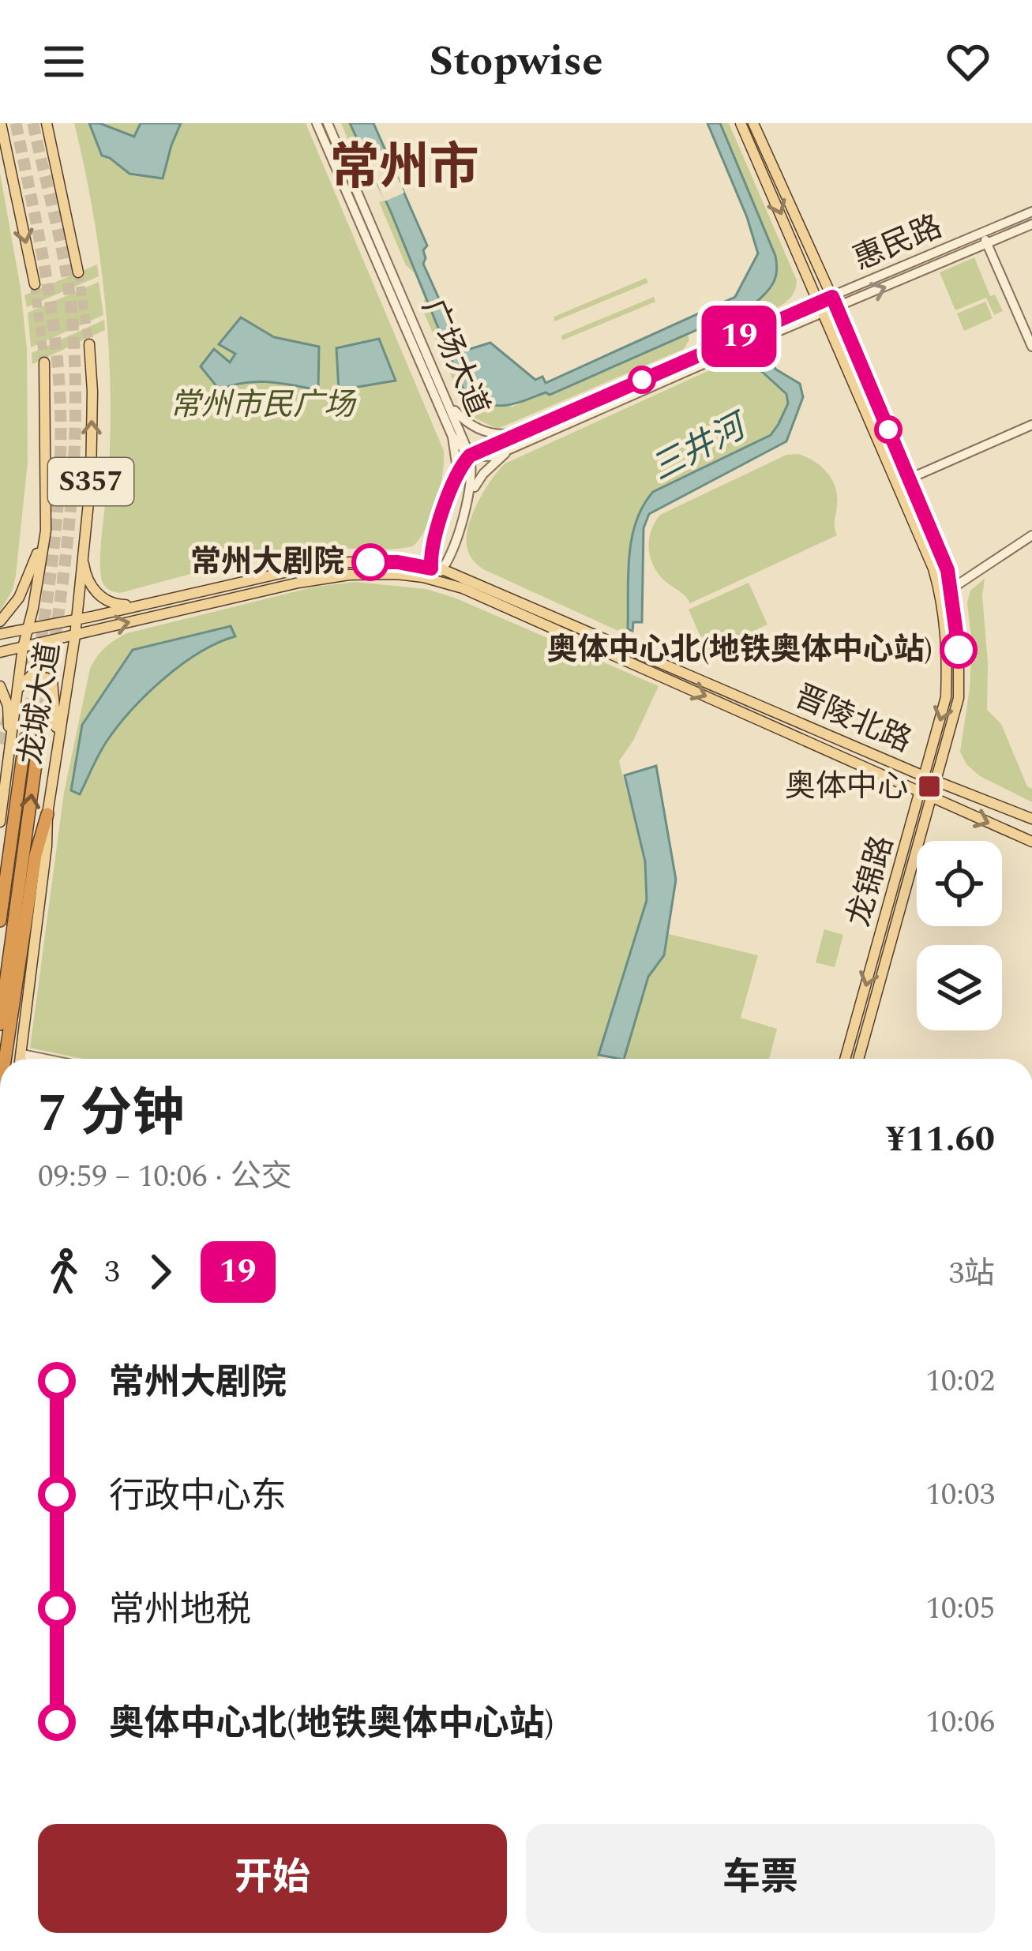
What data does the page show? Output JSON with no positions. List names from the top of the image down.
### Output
{
  "streets": {
    "main road": [
      "S357",
      "龙城大道",
      "晋陵北路",
      "龙锦路"
    ],
    "street": ["惠民路", "广场大道"]
  },
  "crossings": [
    ["惠民路", "广场大道"],
    ["惠民路", "龙锦路"],
    ["广场大道", "晋陵北路"],
    ["龙城大道", "晋陵北路"],
    ["晋陵北路", "龙锦路"]
  ],
  "districts": ["常州市"],
  "water": ["三井河"],
  "parks": ["常州市民广场"],
  "places": {
    "other": ["常州大剧院", "奥体中心北(地铁奥体中心站)"],
    "transit": ["奥体中心"]
  },
  "lines": ["bus line 19"],
  "page": {
    "header": "Stopwise",
    "on_map": "19",
    "heading": ["7 分钟", "09:59 – 10:06 · 公交", "¥11.60"],
    "legs": ["3", "19", "3站"],
    "list": [
      {
        "name": "常州大剧院",
        "value": "10:02"
      },
      {
        "name": "行政中心东",
        "value": "10:03"
      },
      {
        "name": "常州地税",
        "value": "10:05"
      },
      {
        "name": "奥体中心北(地铁奥体中心站)",
        "value": "10:06"
      }
    ],
    "buttons": ["开始", "车票"]
  }
}
